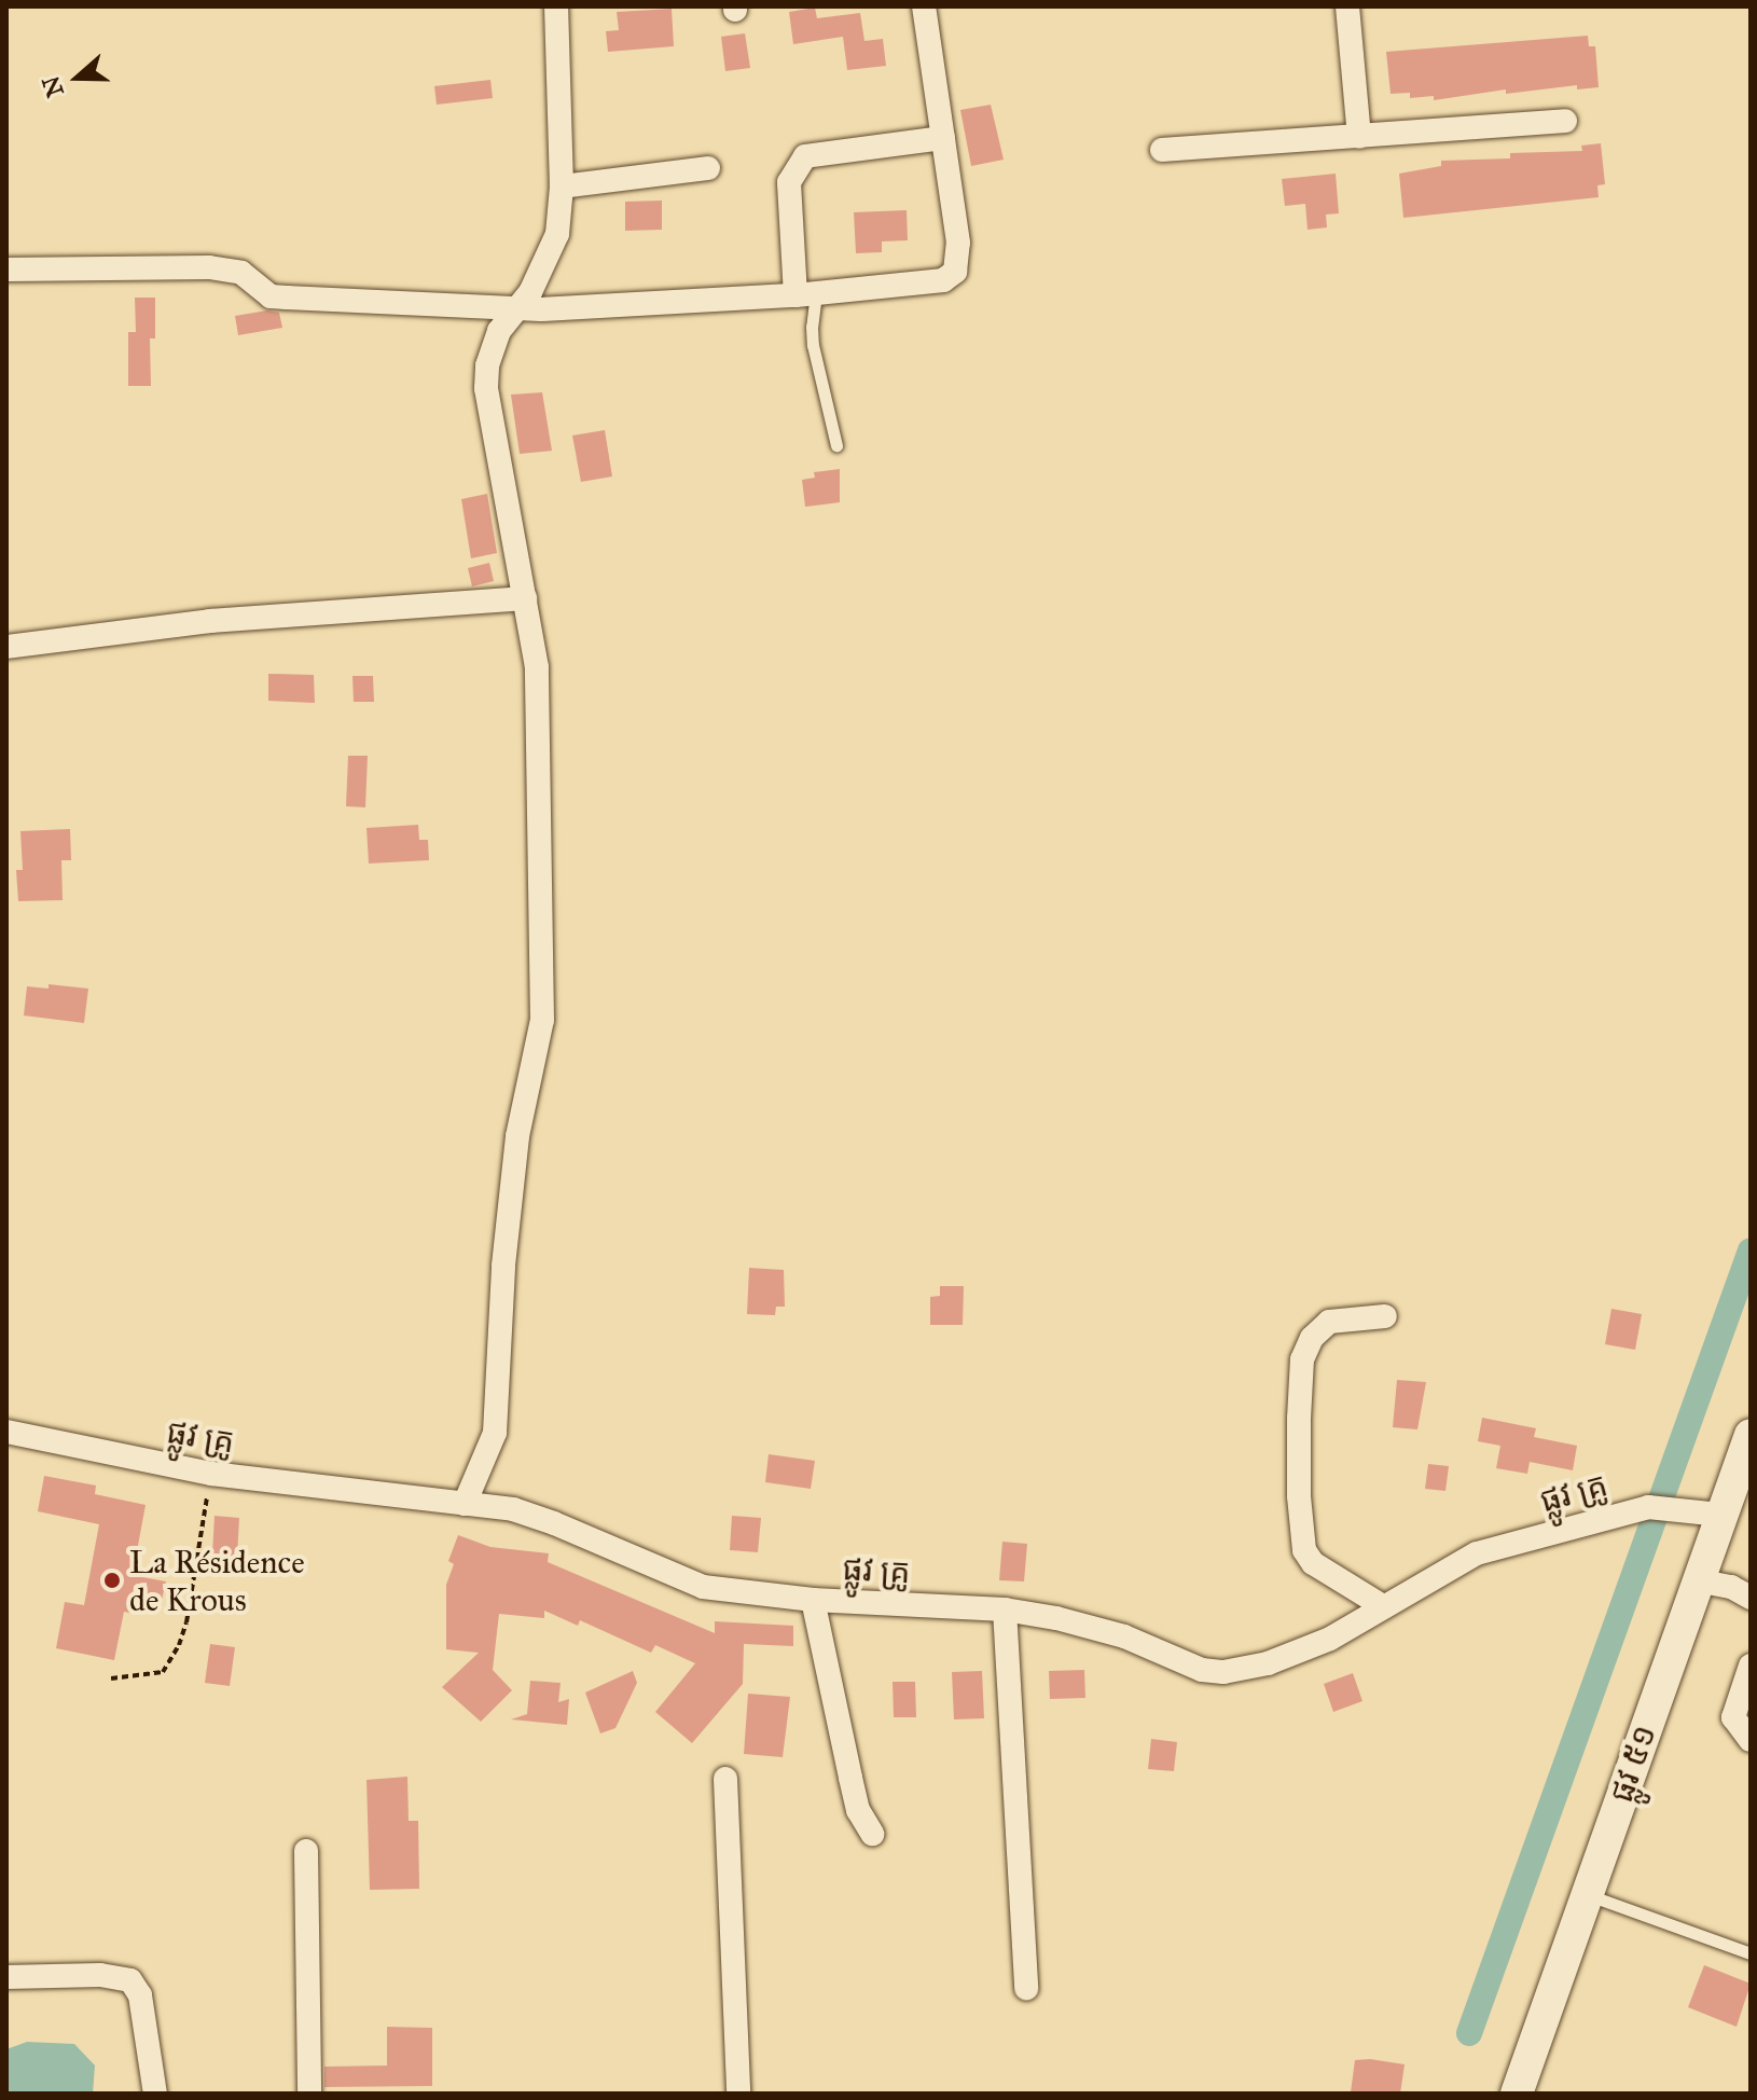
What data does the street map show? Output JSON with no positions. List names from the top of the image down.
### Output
{
  "streets": {
    "main road": ["ផ្លូវ ៥១"],
    "street": ["ផ្លូវ គ្រូ"]
  },
  "crossings": [
    ["ផ្លូវ គ្រូ", "ផ្លូវ ៥១"]
  ],
  "places": ["La Résidence de Krous"],
  "north": "left"
}
